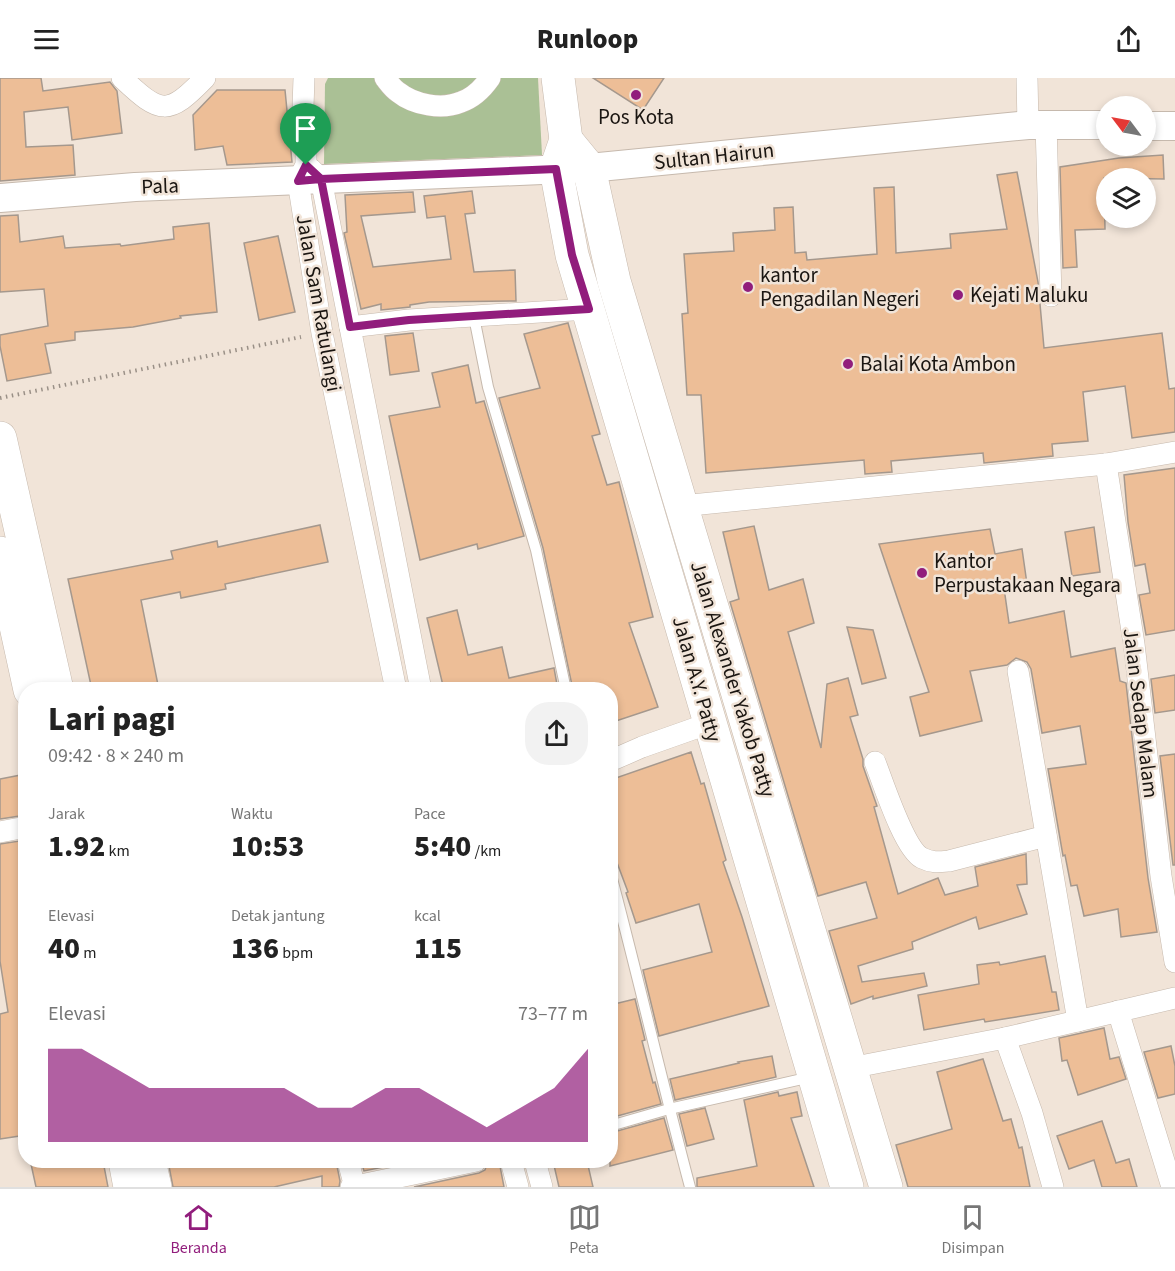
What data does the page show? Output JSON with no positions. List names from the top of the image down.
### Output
{
  "streets": {
    "main road": ["Jalan A.Y. Patty", "Jalan Alexander Yakob Patty"],
    "street": [
      "Sultan Hairun",
      "Pala",
      "Jalan Sam Ratulangi",
      "Jalan Sedap Malam"
    ]
  },
  "crossings": [
    ["Sultan Hairun", "Jalan Alexander Yakob Patty"],
    ["Pala", "Jalan Sam Ratulangi"]
  ],
  "places": [
    "Pos Kota",
    "kantor Pengadilan Negeri",
    "Kejati Maluku",
    "Balai Kota Ambon",
    "Kantor Perpustakaan Negara"
  ],
  "north": "top left",
  "page": {
    "header": "Runloop",
    "heading": ["Lari pagi", "09:42 · 8 × 240 m"],
    "stats": [
      ["Jarak", "1.92 km"],
      ["Waktu", "10:53"],
      ["Pace", "5:40 /km"],
      ["Elevasi", "40 m"],
      ["Detak jantung", "136 bpm"],
      ["kcal", "115"]
    ],
    "chart": ["Elevasi", "73–77 m"],
    "tabs": ["Beranda", "Peta", "Disimpan"]
  }
}
